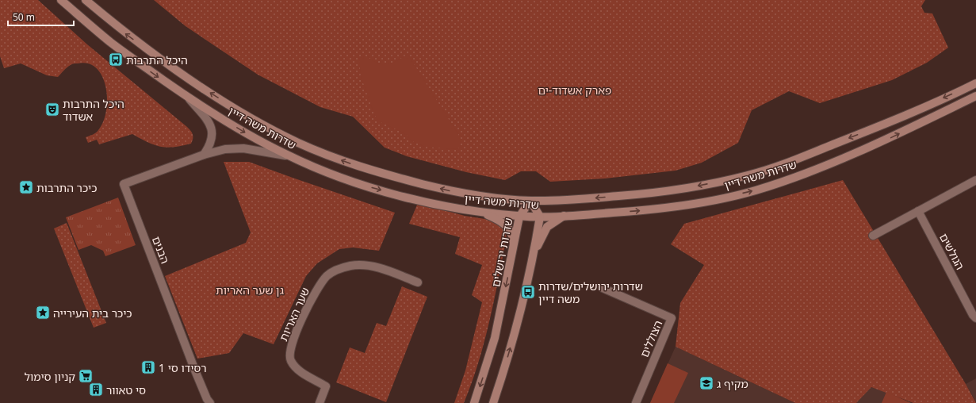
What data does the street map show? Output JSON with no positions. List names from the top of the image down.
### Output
{
  "streets": {
    "main road": ["שדרות משה דיין", "שדרות ירושלים"],
    "street": [
      "הבנים",
      "הגולשים",
      "שער האריות",
      "הצוללים"
    ]
  },
  "crossings": [
    ["שדרות משה דיין", "הבנים"],
    ["שדרות משה דיין", "שדרות ירושלים"]
  ],
  "parks": ["פארק אשדוד-ים", "גן שער האריות"],
  "places": {
    "bus stop": ["היכל התרבות", "שדרות ירושלים/שדרות משה דיין"],
    "theatre": ["היכל התרבות אשדוד"],
    "place": ["כיכר התרבות", "כיכר בית העירייה"],
    "building": ["רסידו סי 1", "סי טאוור"],
    "supermarket": ["קניון סימול"],
    "school or university": ["מקיף ג"]
  },
  "scale_bar": "50 m"
}
